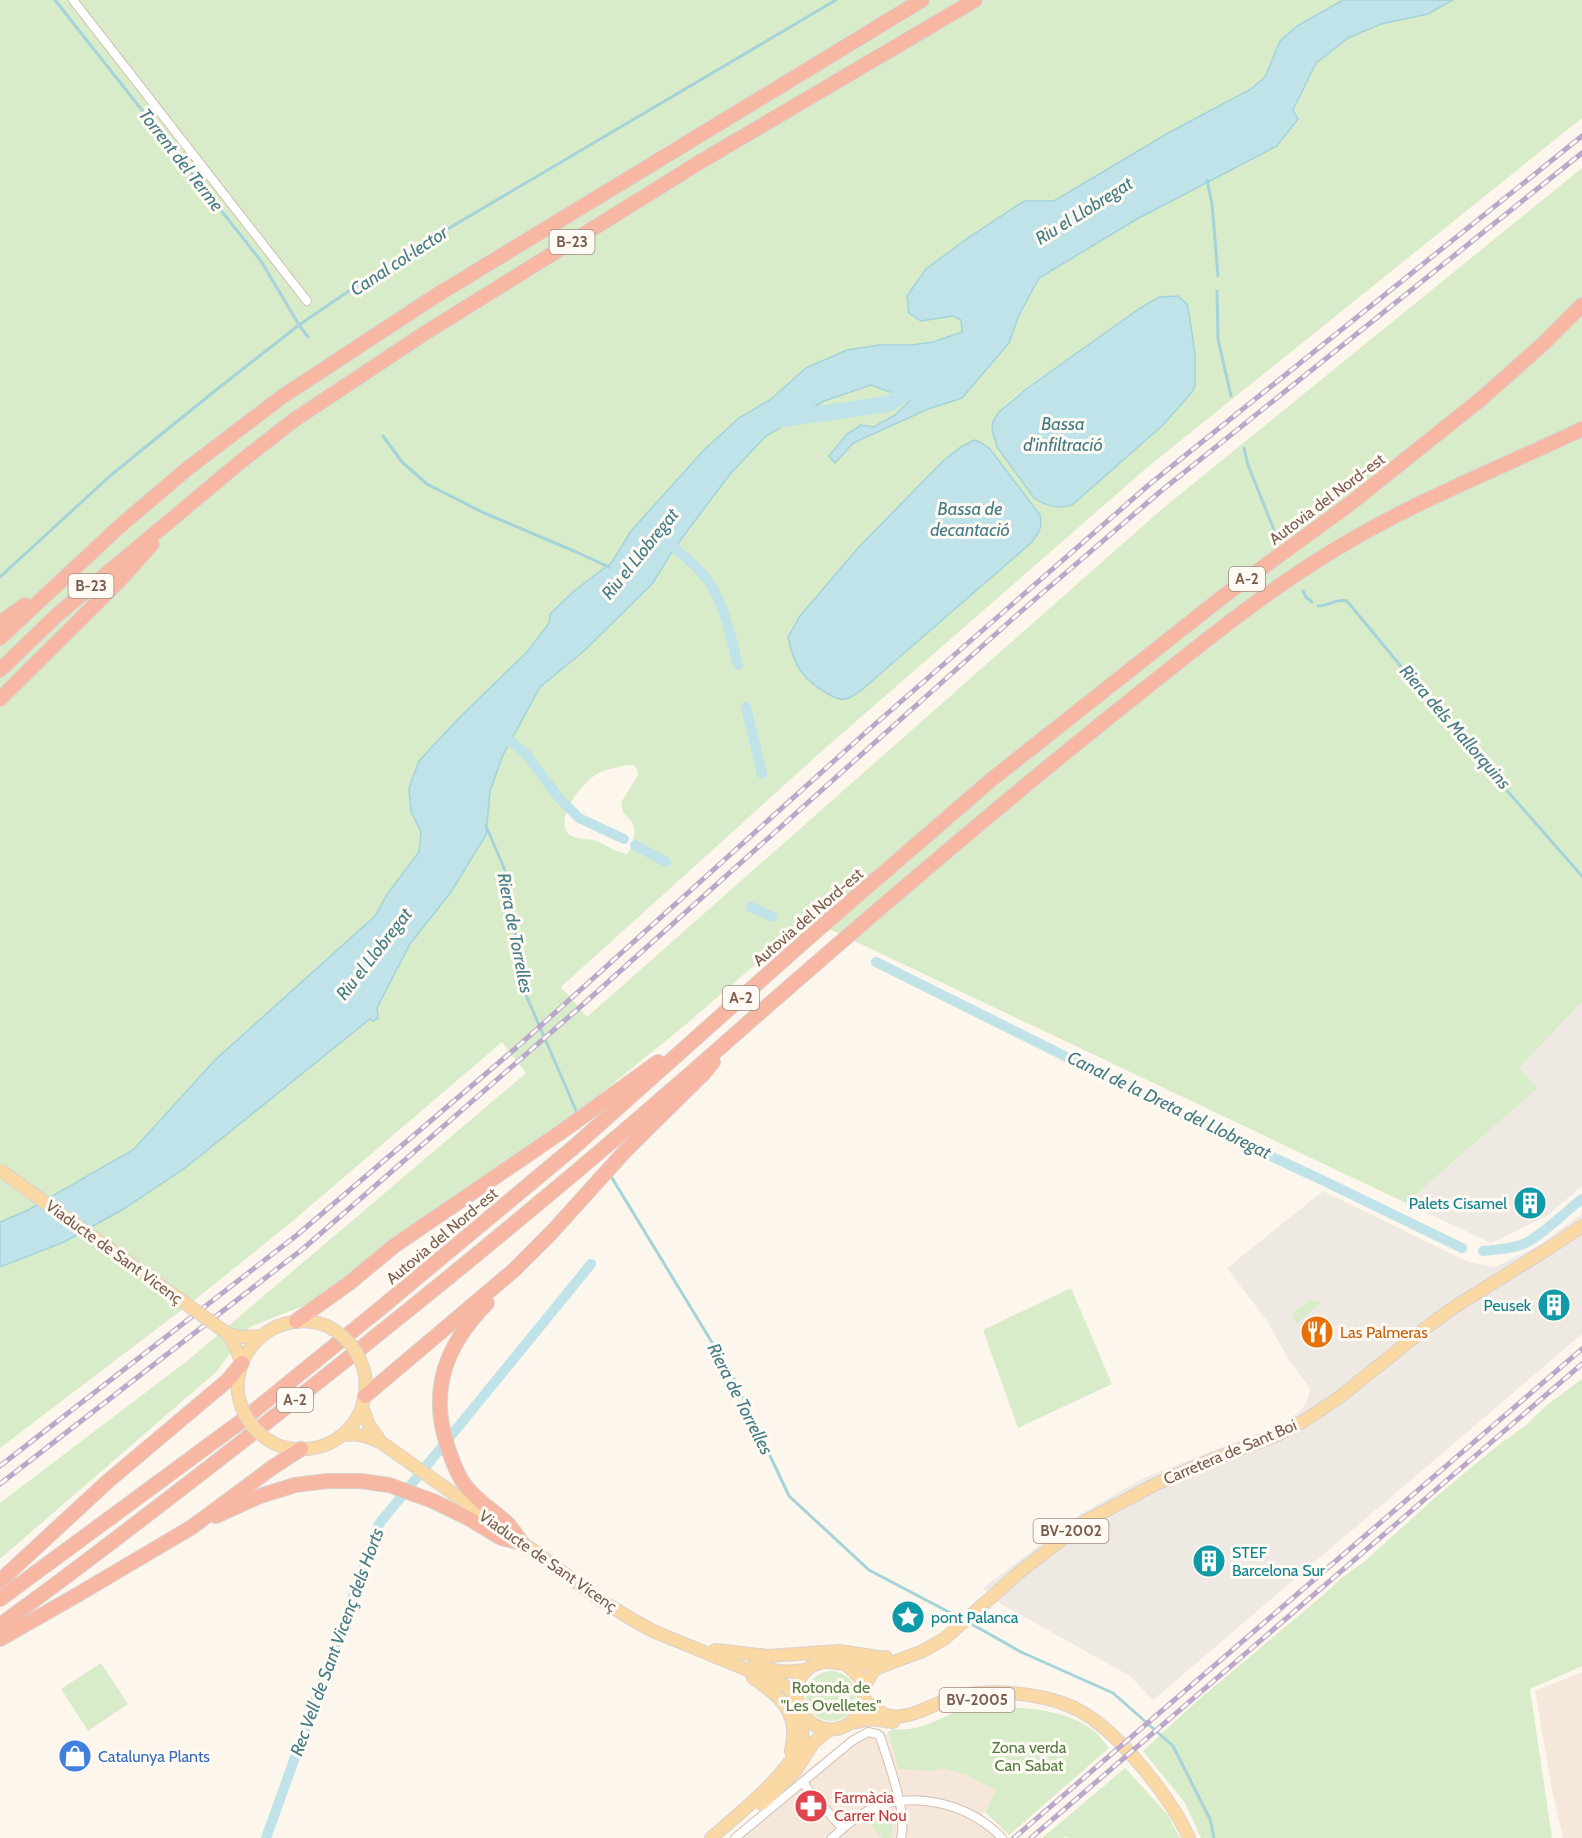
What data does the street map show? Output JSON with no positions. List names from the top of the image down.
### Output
{
  "streets": {
    "highway": ["B-23", "Autovia del Nord-est", "A-2"],
    "main road": [
      "Viaducte de Sant Vicenç",
      "Carretera de Sant Boi",
      "BV-2002",
      "BV-2005"
    ]
  },
  "crossings": [
    ["Viaducte de Sant Vicenç", "BV-2002"],
    ["Viaducte de Sant Vicenç", "BV-2005"],
    ["Carretera de Sant Boi", "BV-2002"],
    ["BV-2002", "BV-2005"]
  ],
  "water": [
    "Torrent del Terme",
    "Riu el Llobregat",
    "Canal col·lector",
    "Bassa d'infiltració",
    "Bassa de decantació",
    "Riera dels Mallorquins",
    "Riera de Torrelles",
    "Canal de la Dreta del Llobregat",
    "Rec Vell de Sant Vicenç dels Horts"
  ],
  "parks": ["Rotonda de \"Les Ovelletes\"", "Zona verda Can Sabat"],
  "places": {
    "building": ["Palets Cisamel", "Peusek", "STEF Barcelona Sur"],
    "restaurant": ["Las Palmeras"],
    "place": ["pont Palanca"],
    "shop": ["Catalunya Plants"],
    "pharmacy": ["Farmàcia Carrer Nou"]
  }
}
